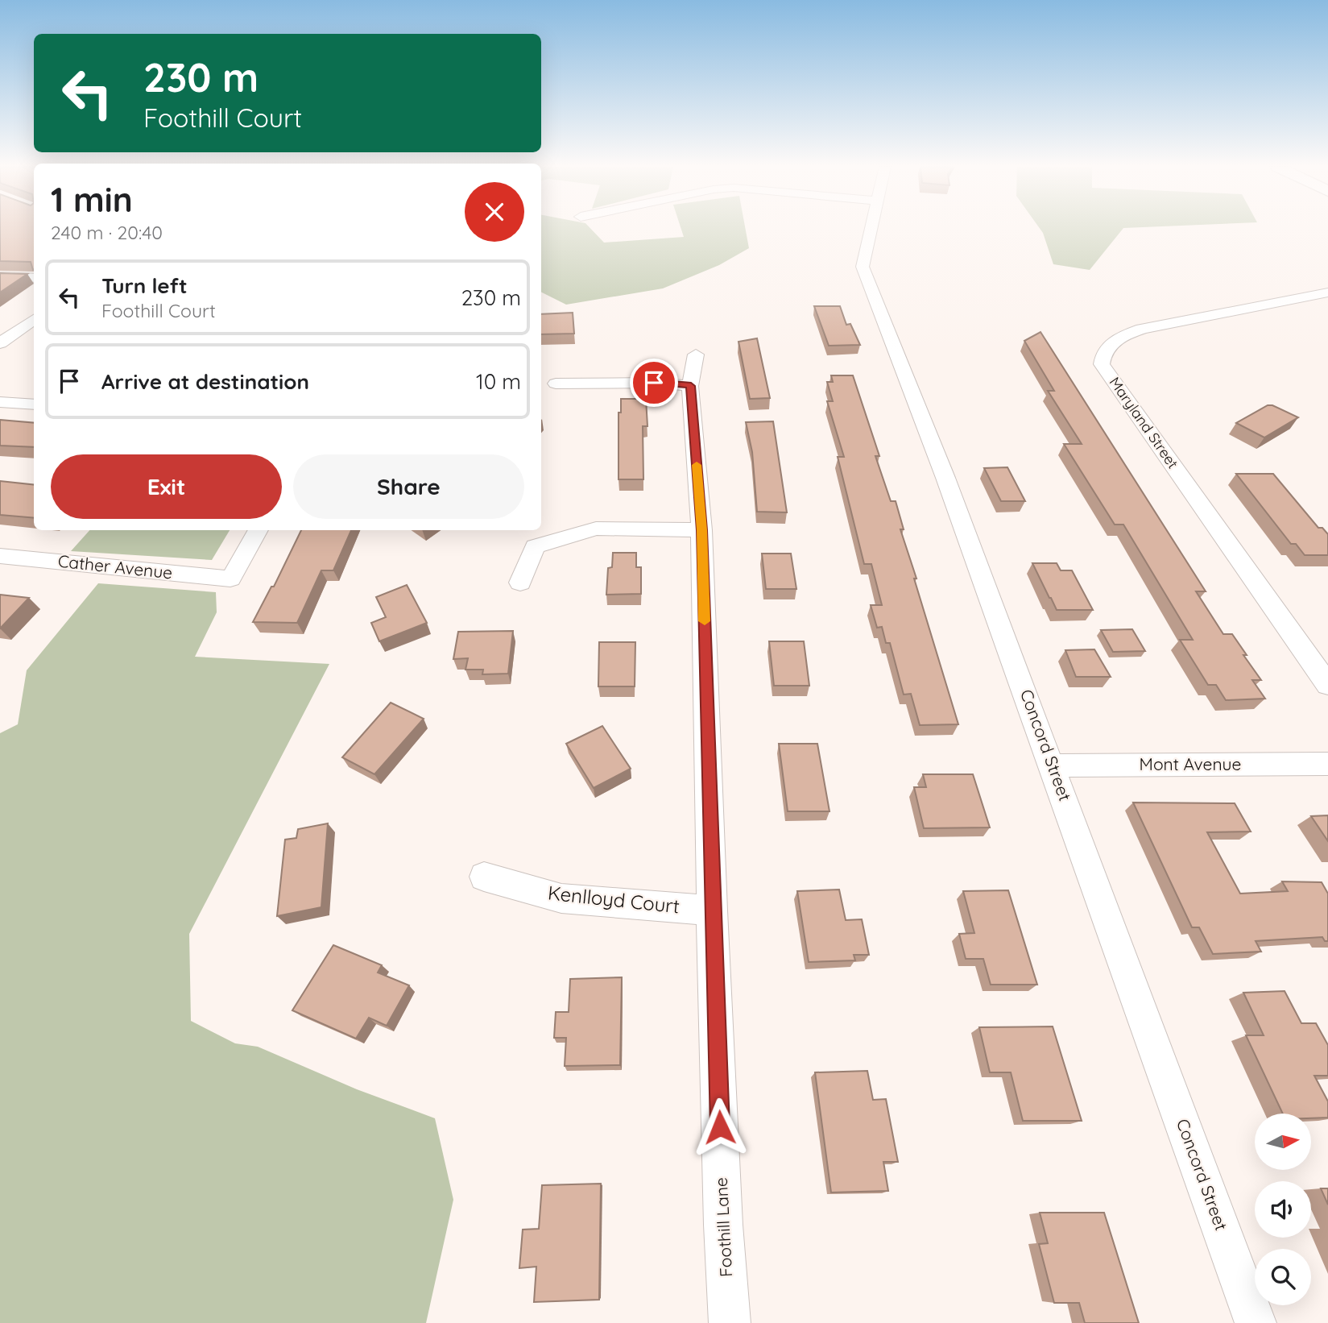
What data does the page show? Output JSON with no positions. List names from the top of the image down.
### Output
{
  "streets": {
    "street": [
      "Maryland Street",
      "Cather Avenue",
      "Concord Street",
      "Mont Avenue",
      "Kenlloyd Court",
      "Foothill Lane"
    ]
  },
  "crossings": [
    ["Concord Street", "Mont Avenue"],
    ["Kenlloyd Court", "Foothill Lane"]
  ],
  "north": "right",
  "page": {
    "turn": ["230 m", "Foothill Court"],
    "heading": ["1 min", "240 m · 20:40"],
    "list": [
      {
        "name": "Turn left",
        "note": "Foothill Court",
        "value": "230 m"
      },
      {
        "name": "Arrive at destination",
        "value": "10 m"
      }
    ],
    "buttons": ["Exit", "Share"]
  }
}
